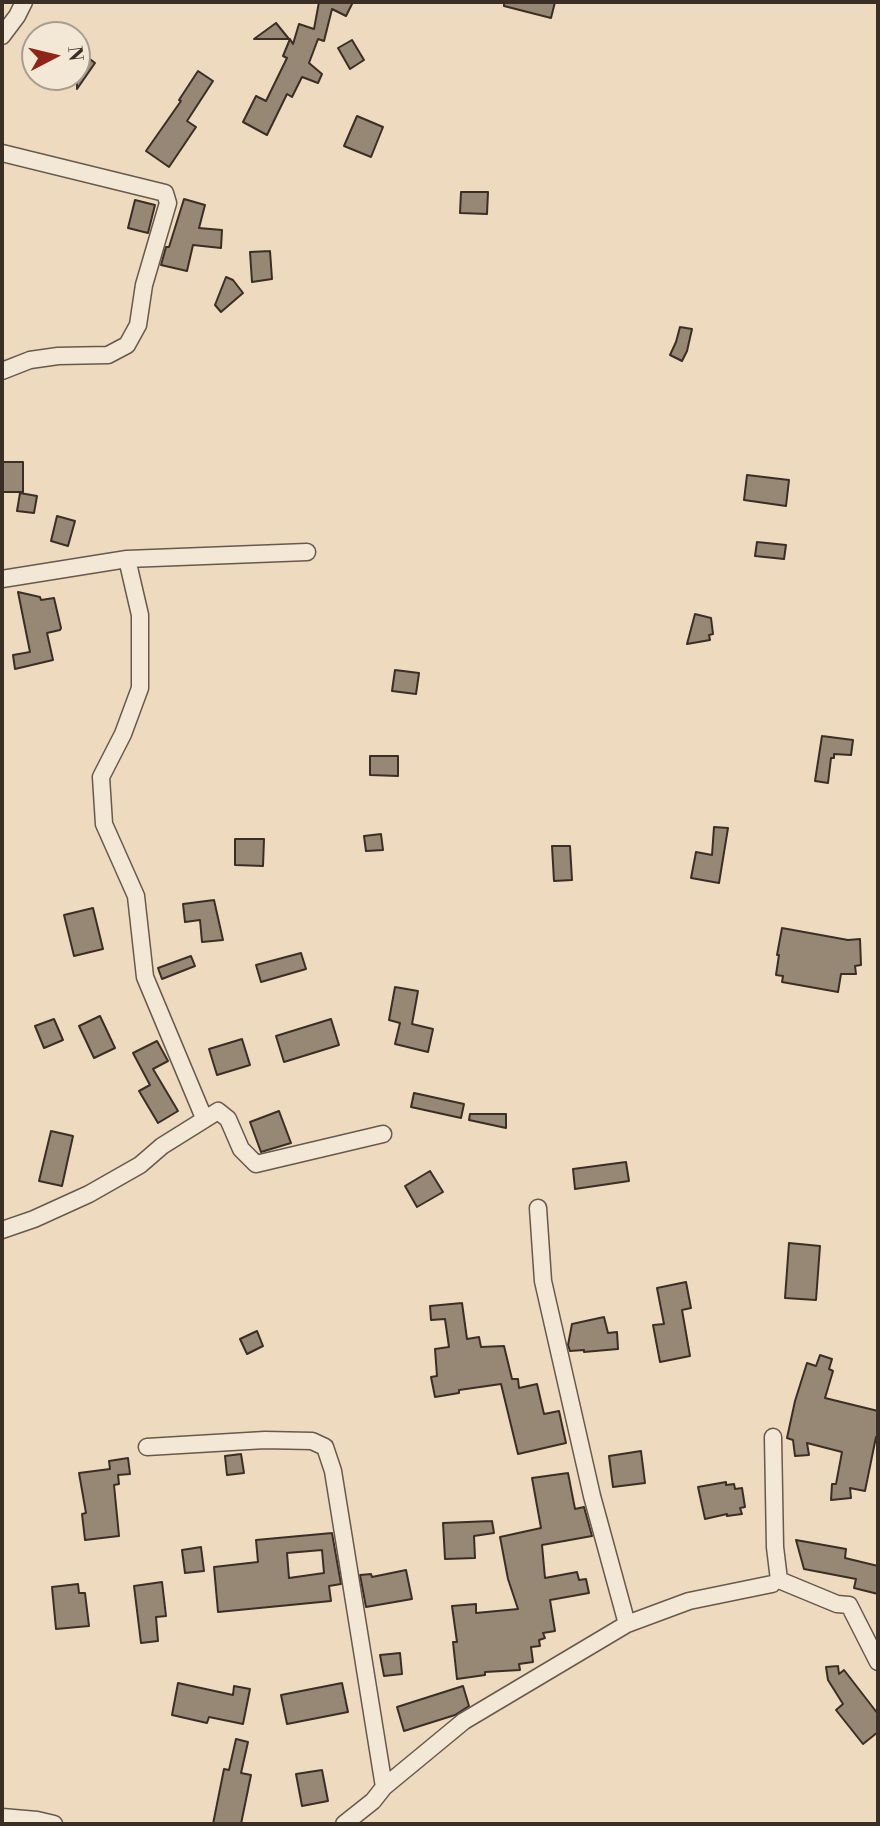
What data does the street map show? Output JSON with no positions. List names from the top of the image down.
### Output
{
  "north": "right"
}
